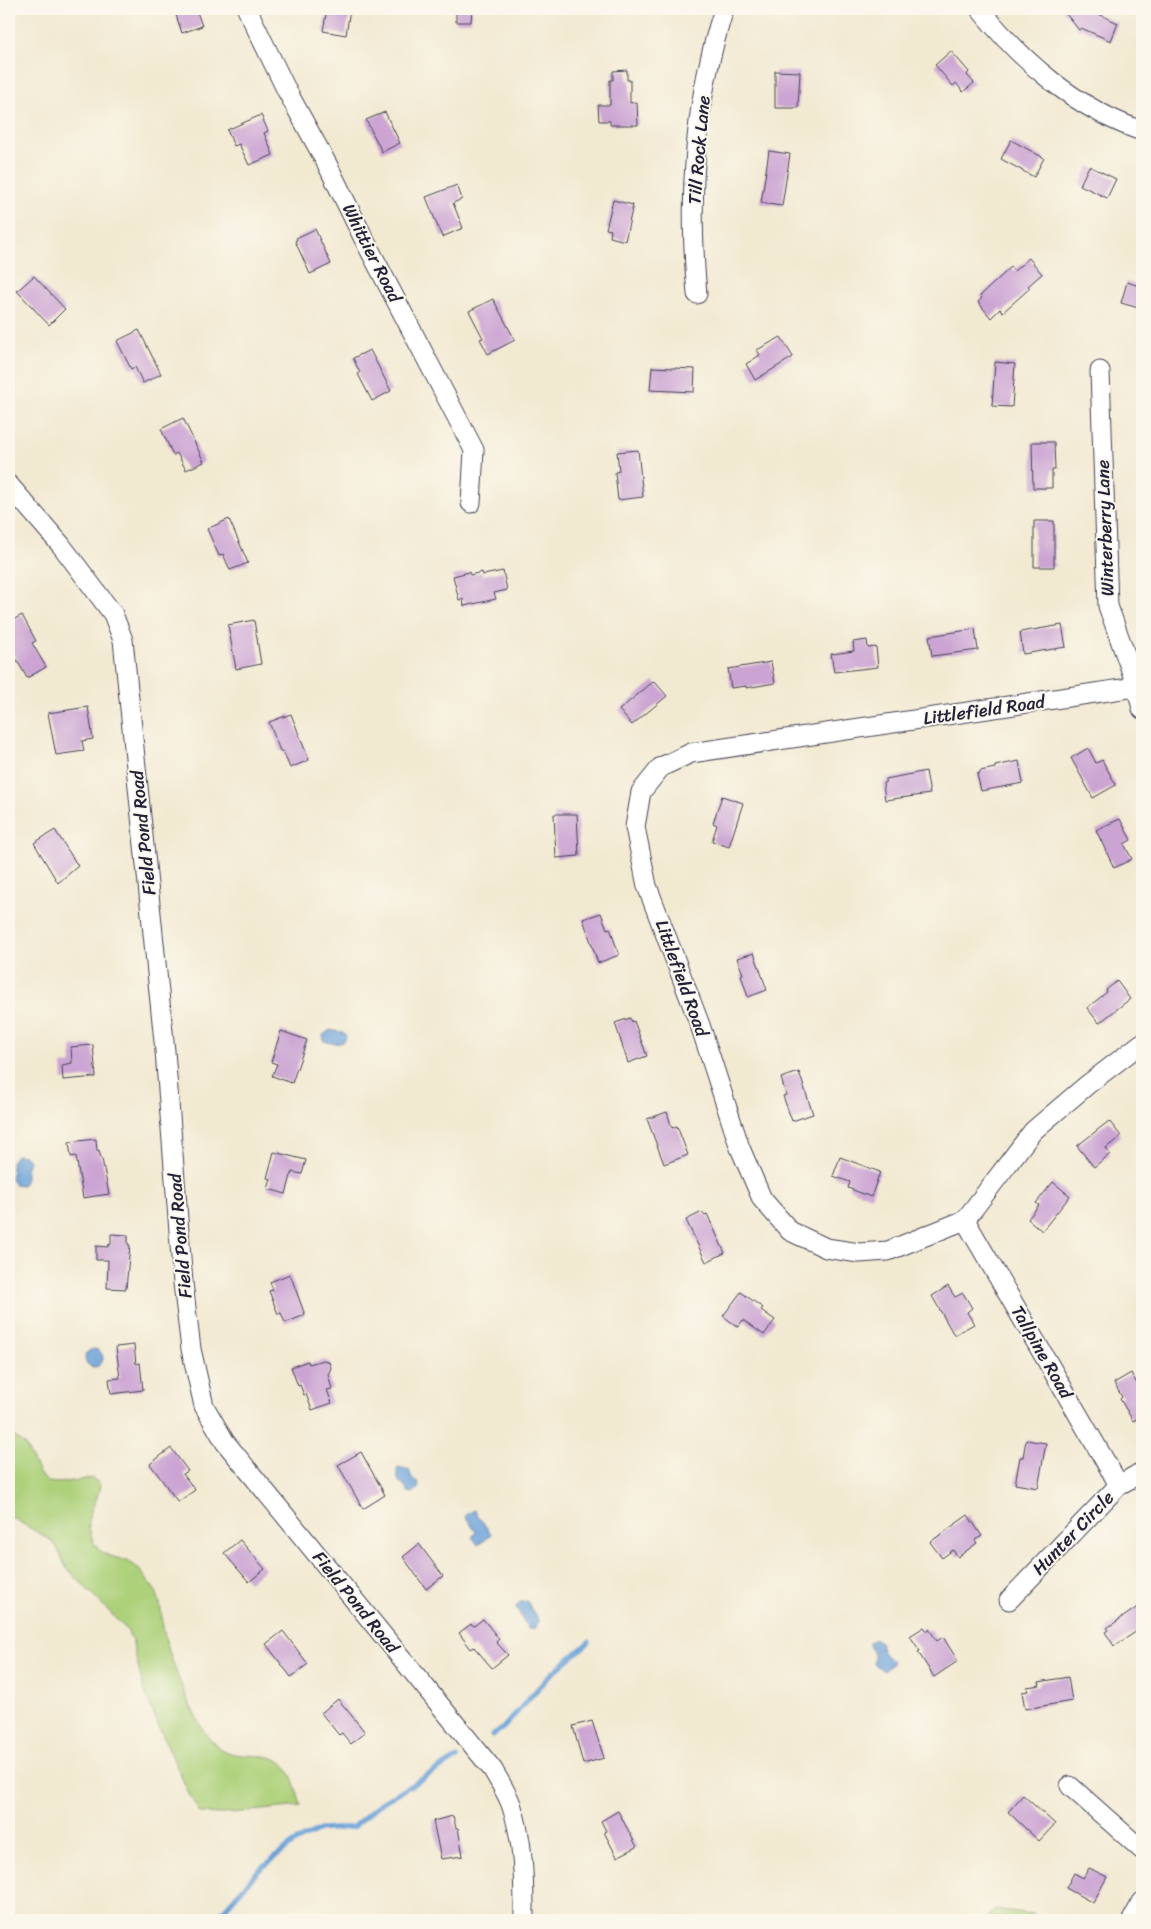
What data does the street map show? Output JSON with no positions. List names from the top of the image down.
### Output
{
  "streets": {
    "street": [
      "Till Rock Lane",
      "Whittier Road",
      "Winterberry Lane",
      "Littlefield Road",
      "Field Pond Road",
      "Tallpine Road",
      "Hunter Circle"
    ]
  },
  "crossings": [
    ["Winterberry Lane", "Littlefield Road"],
    ["Littlefield Road", "Tallpine Road"],
    ["Tallpine Road", "Hunter Circle"]
  ]
}
